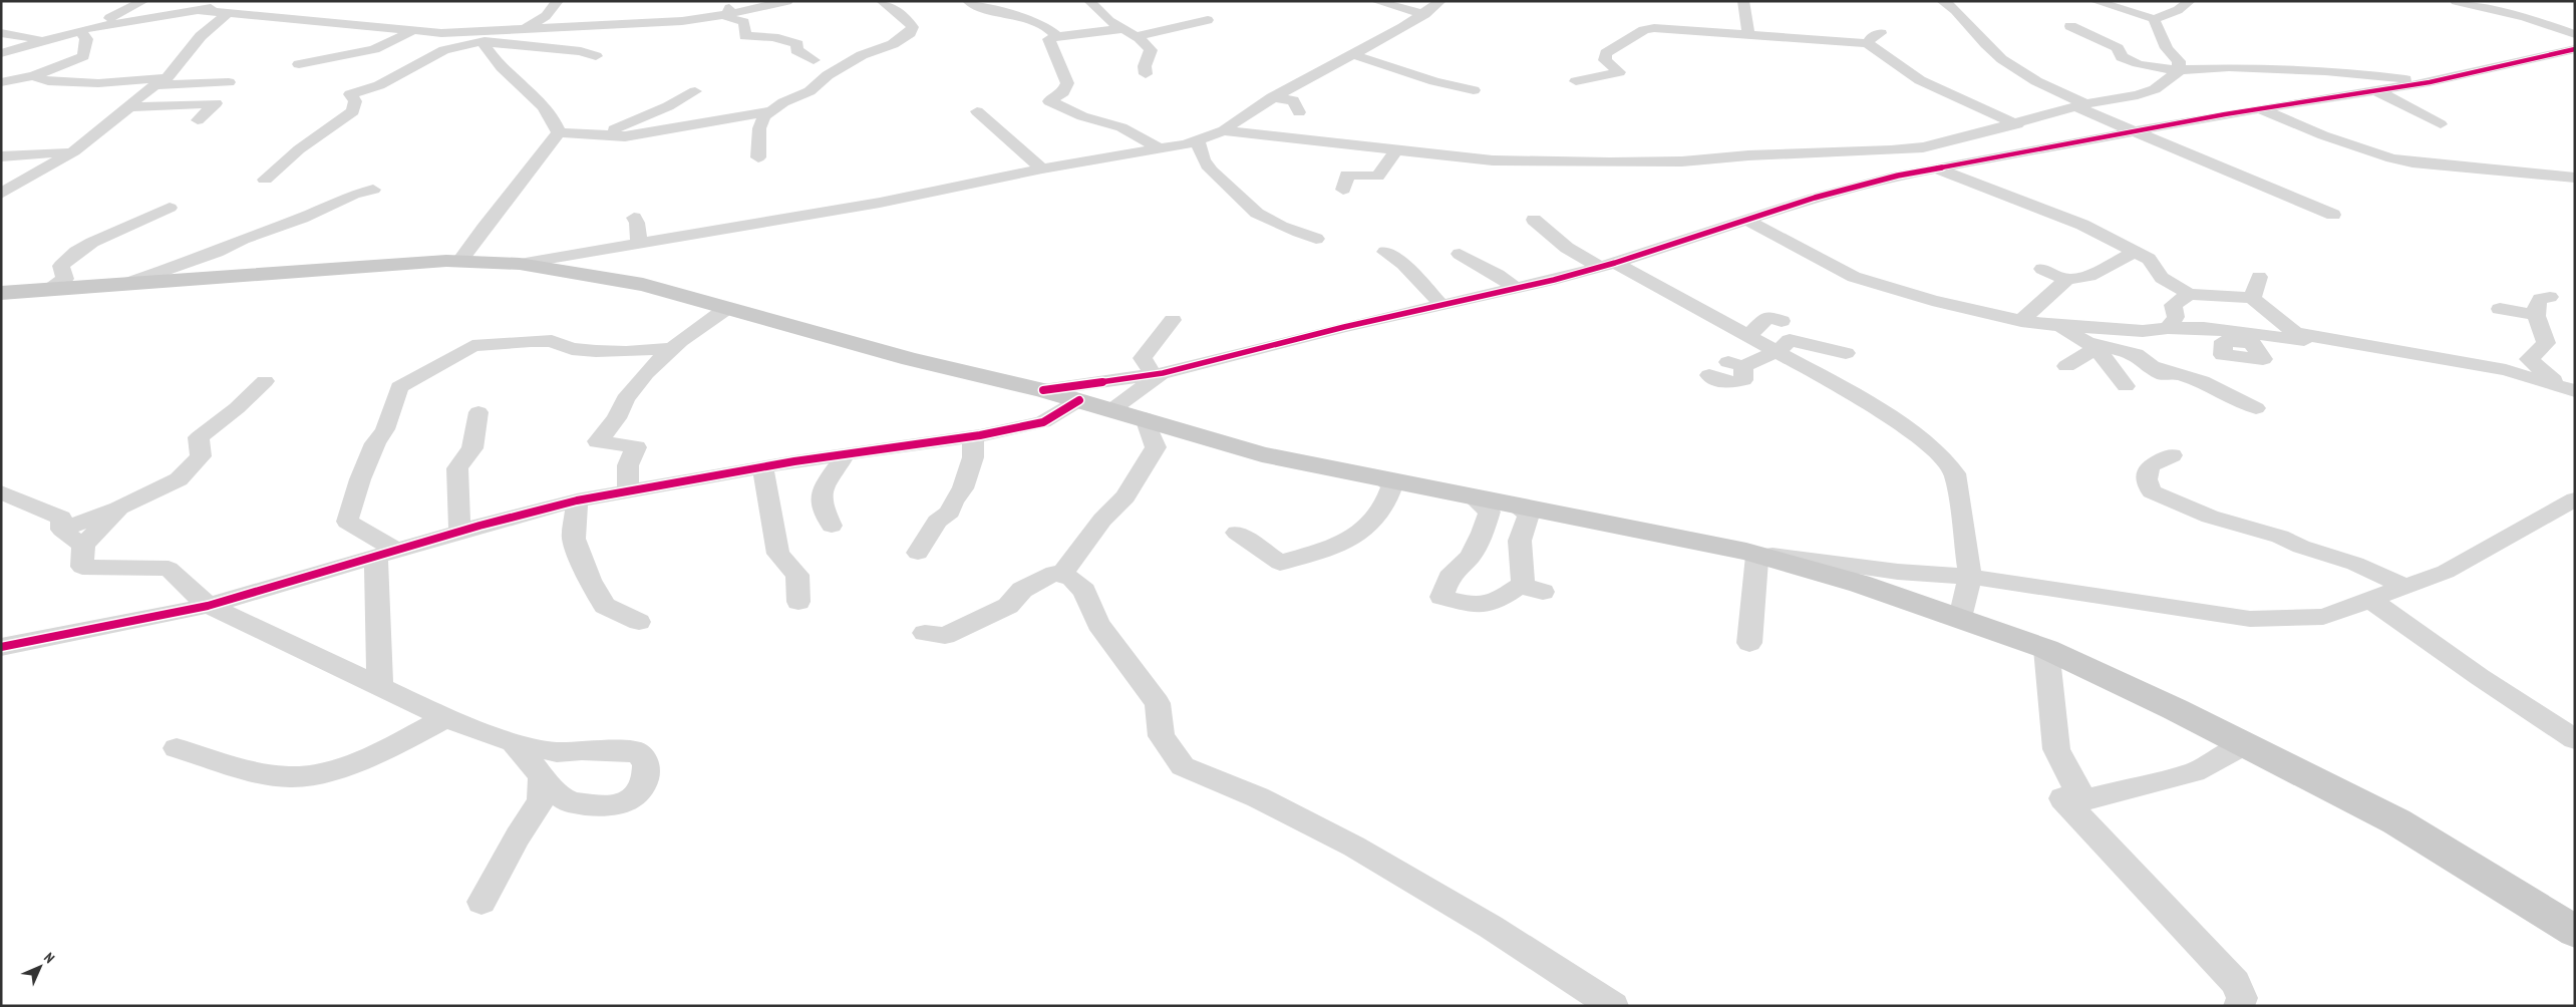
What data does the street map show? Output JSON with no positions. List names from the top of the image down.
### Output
{
  "north": "top right"
}
